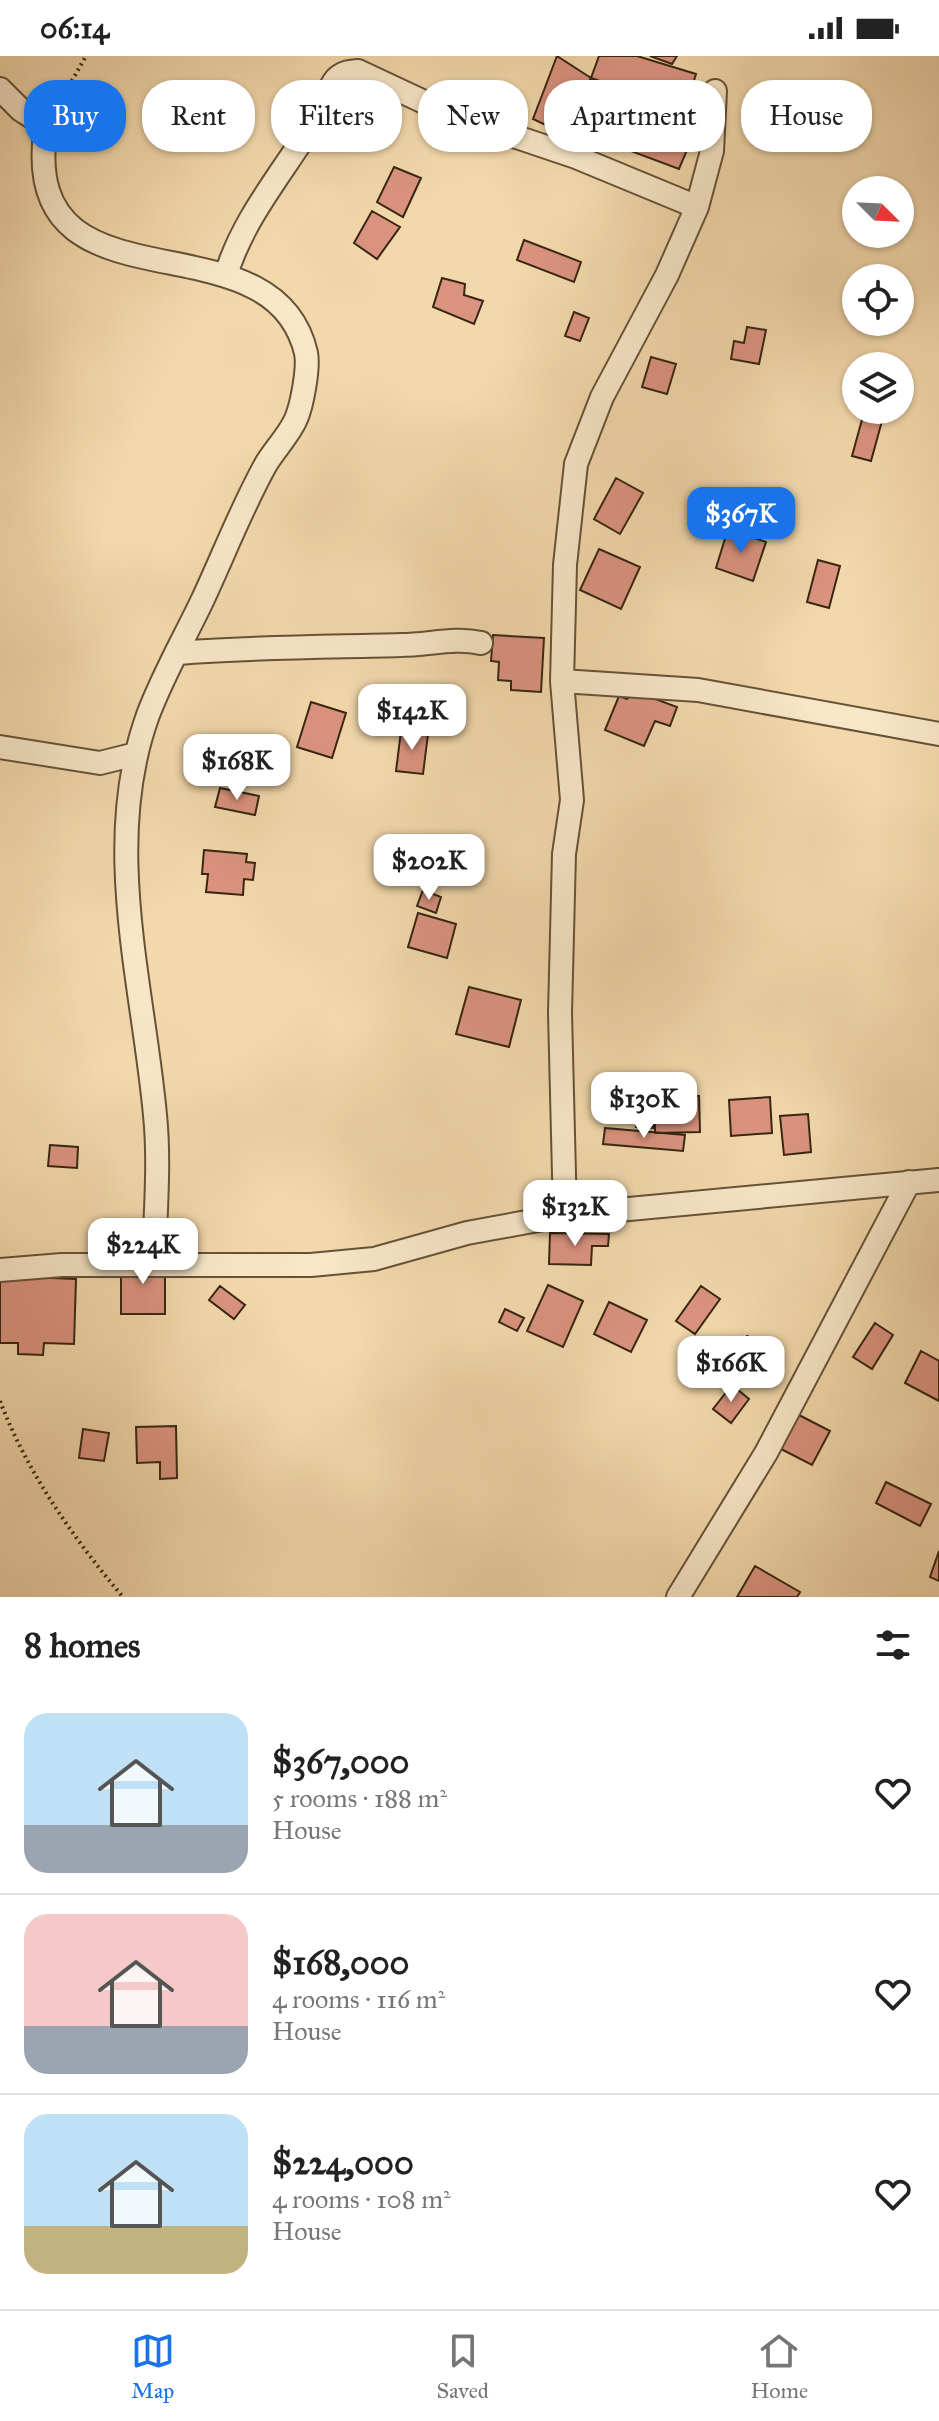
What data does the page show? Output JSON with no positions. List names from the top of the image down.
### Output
{
  "north": "bottom right",
  "page": {
    "status": "06:14",
    "chip": [
      "Buy",
      "Rent",
      "Filters",
      "New",
      "Apartment",
      "House"
    ],
    "price": [
      "$367K",
      "$142K",
      "$168K",
      "$202K",
      "$130K",
      "$132K",
      "$224K",
      "$166K"
    ],
    "heading": "8 homes",
    "list": [
      {
        "name": "$367,000",
        "note": "5 rooms · 188 m² · House"
      },
      {
        "name": "$168,000",
        "note": "4 rooms · 116 m² · House"
      },
      {
        "name": "$224,000",
        "note": "4 rooms · 108 m² · House"
      }
    ],
    "tabs": ["Map", "Saved", "Home"]
  }
}
